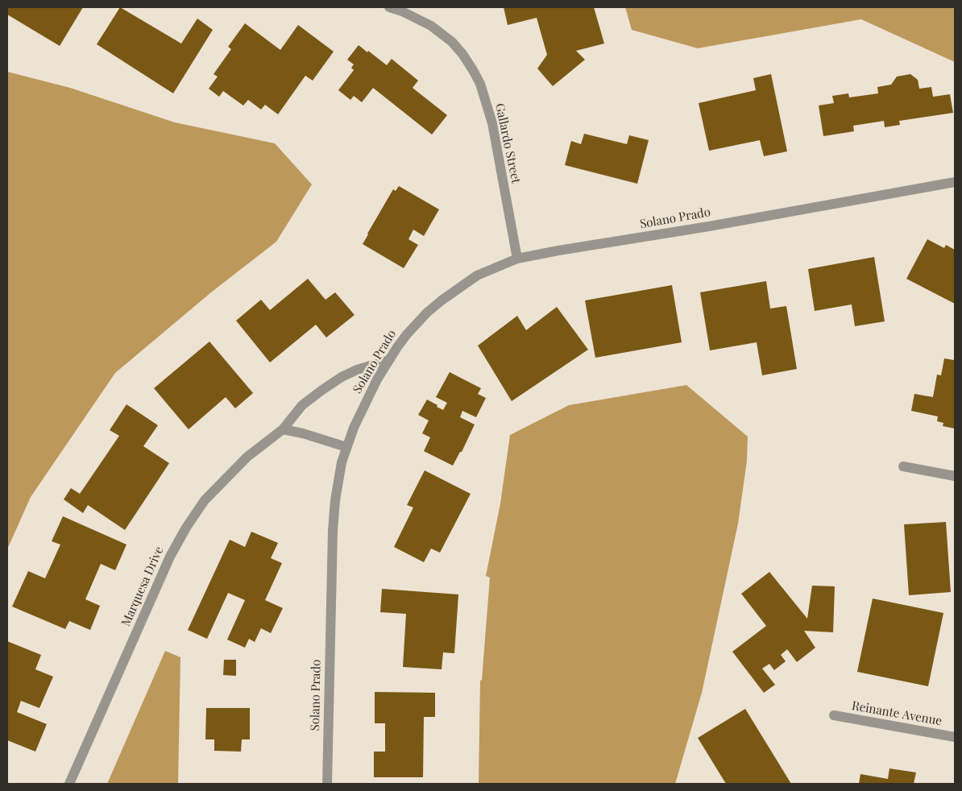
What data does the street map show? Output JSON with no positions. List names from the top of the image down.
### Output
{
  "streets": {
    "street": [
      "Gallardo Street",
      "Solano Prado",
      "Marquesa Drive",
      "Reinante Avenue"
    ]
  },
  "crossings": [
    ["Gallardo Street", "Solano Prado"],
    ["Solano Prado", "Marquesa Drive"]
  ]
}
